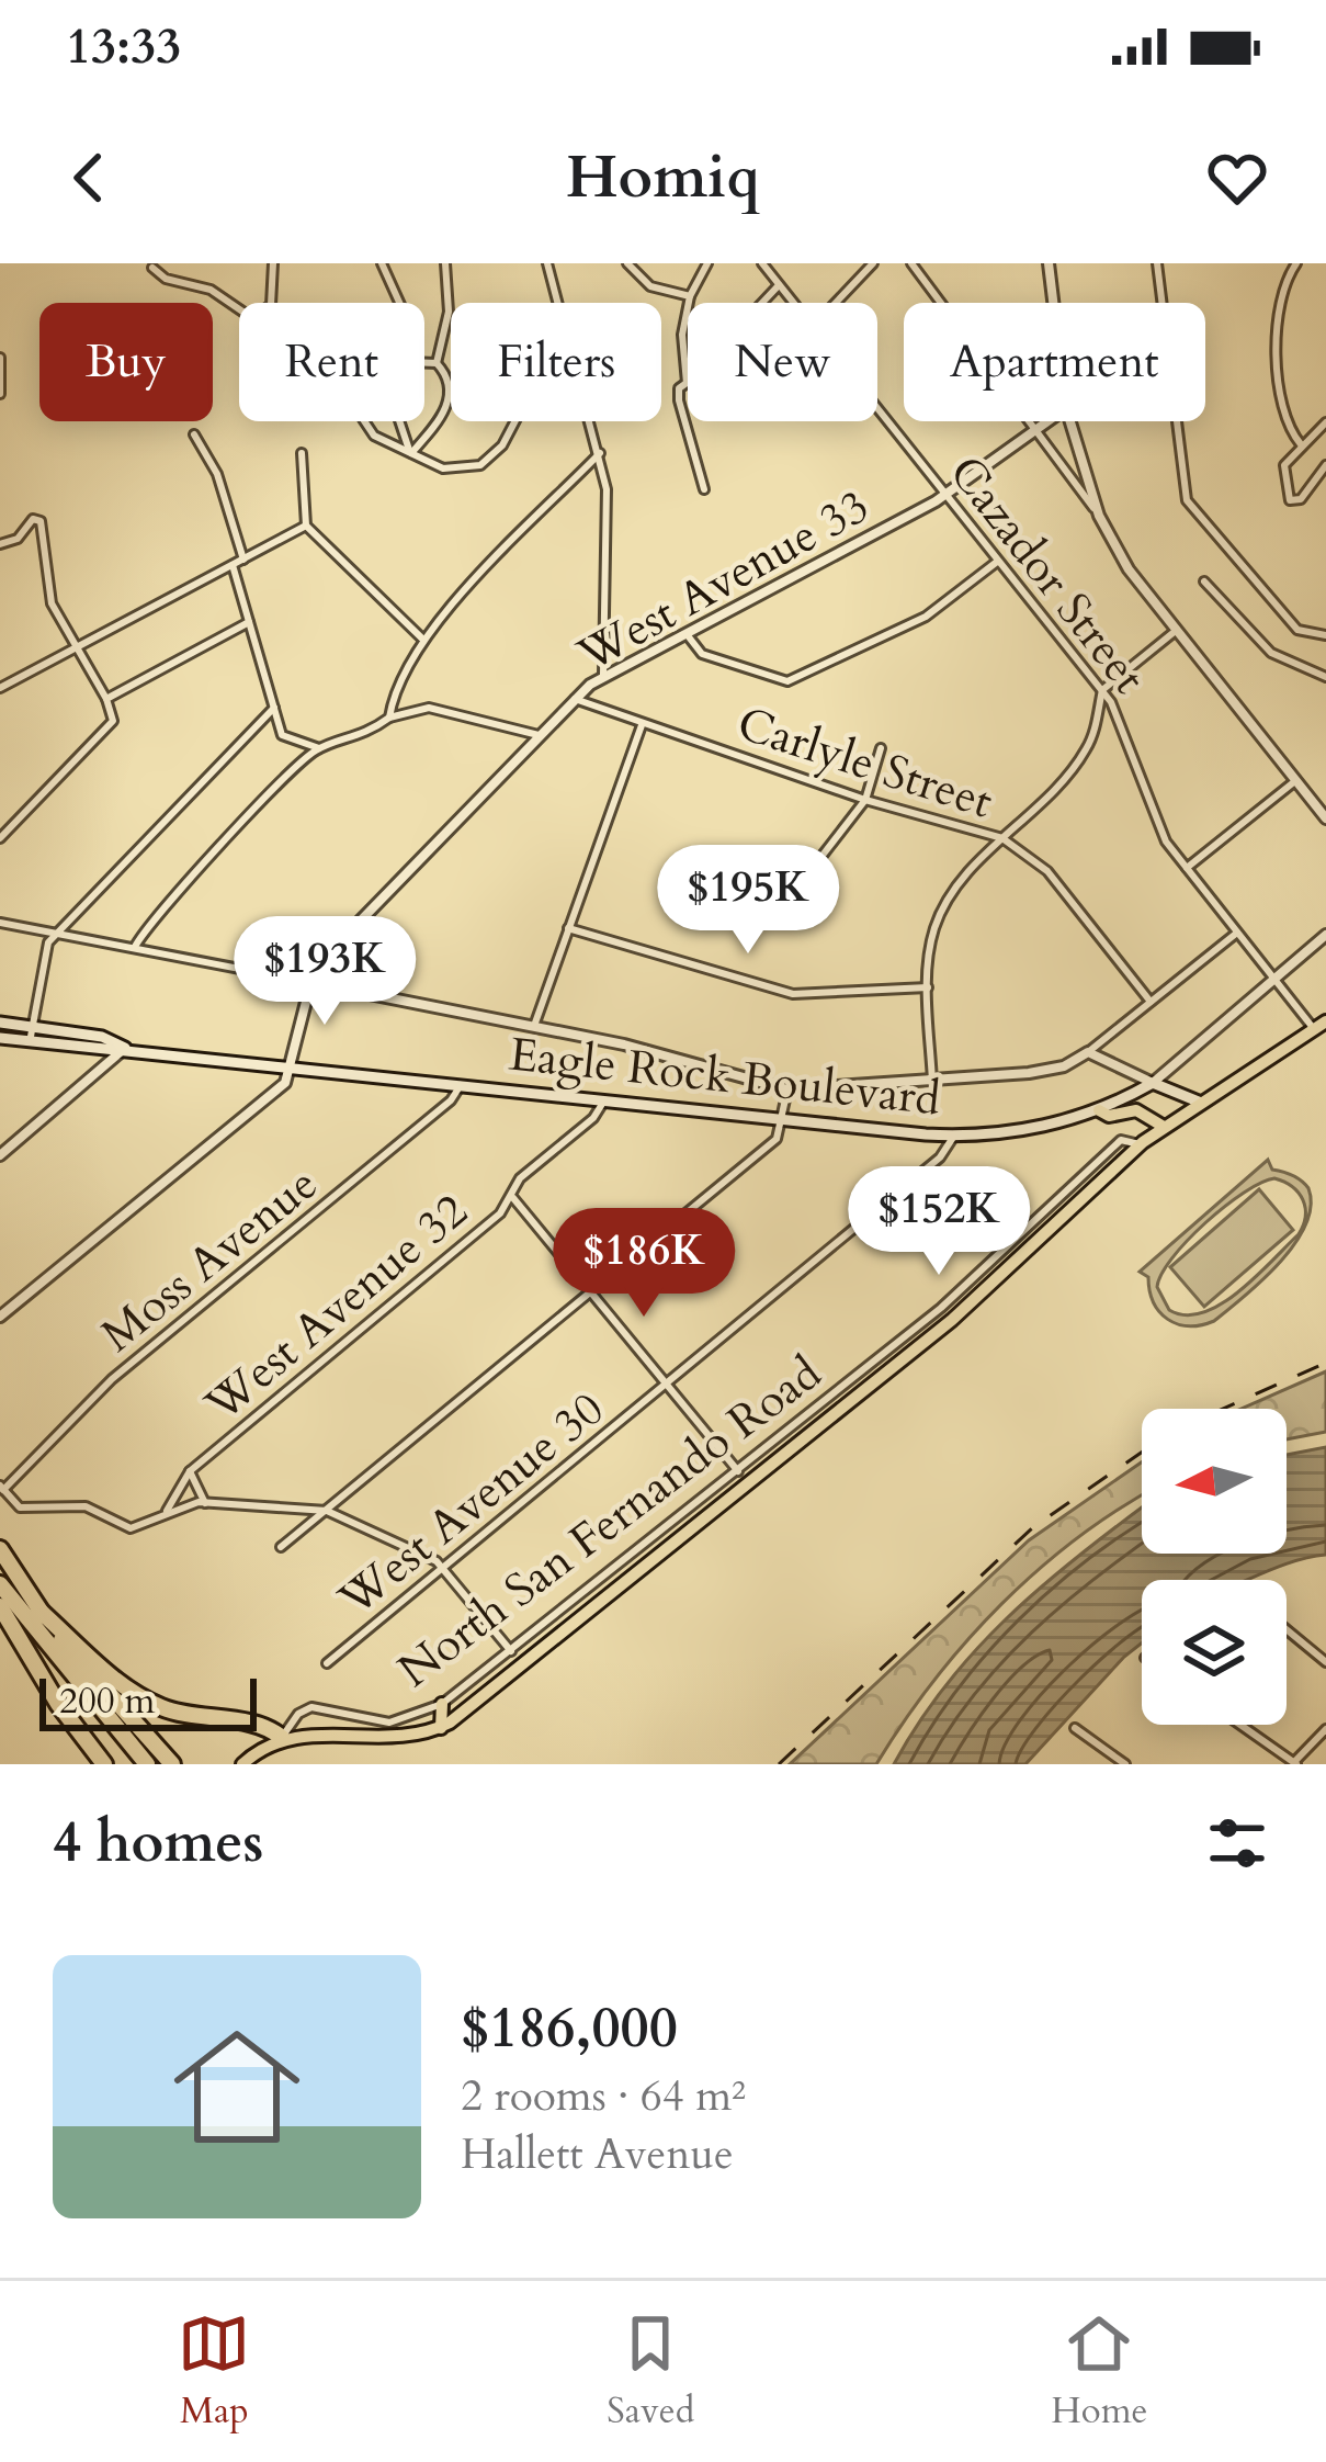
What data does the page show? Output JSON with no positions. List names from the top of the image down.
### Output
{
  "streets": {
    "main road": ["Eagle Rock Boulevard", "North San Fernando Road"],
    "street": [
      "Cazador Street",
      "West Avenue 33",
      "Carlyle Street",
      "Moss Avenue",
      "West Avenue 32",
      "West Avenue 30"
    ]
  },
  "crossings": [
    ["Cazador Street", "West Avenue 33"],
    ["Cazador Street", "North San Fernando Road"],
    ["West Avenue 33", "Carlyle Street"],
    ["West Avenue 33", "Eagle Rock Boulevard"],
    ["Eagle Rock Boulevard", "Moss Avenue"],
    ["Eagle Rock Boulevard", "West Avenue 32"],
    ["Eagle Rock Boulevard", "West Avenue 30"]
  ],
  "scale_bar": "200 m",
  "north": "left",
  "page": {
    "status": "13:33",
    "header": "Homiq",
    "chip": [
      "Buy",
      "Rent",
      "Filters",
      "New",
      "Apartment"
    ],
    "price": [
      "$195K",
      "$193K",
      "$152K",
      "$186K"
    ],
    "scale": "200 m",
    "heading": "4 homes",
    "list": [
      {
        "name": "$186,000",
        "note": "2 rooms · 64 m² · Hallett Avenue"
      }
    ],
    "tabs": ["Map", "Saved", "Home"]
  }
}
